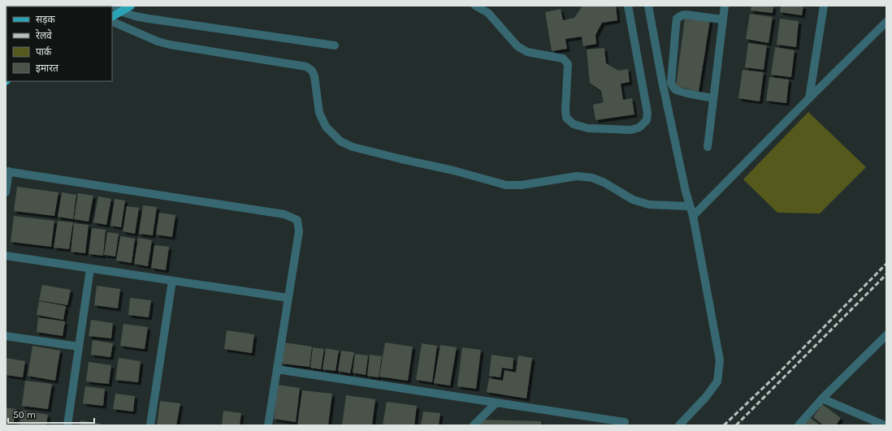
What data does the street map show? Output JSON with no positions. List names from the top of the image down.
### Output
{
  "legend": [
    "सड़क",
    "रेलवे",
    "पार्क",
    "इमारत"
  ],
  "scale_bar": "50 m"
}
